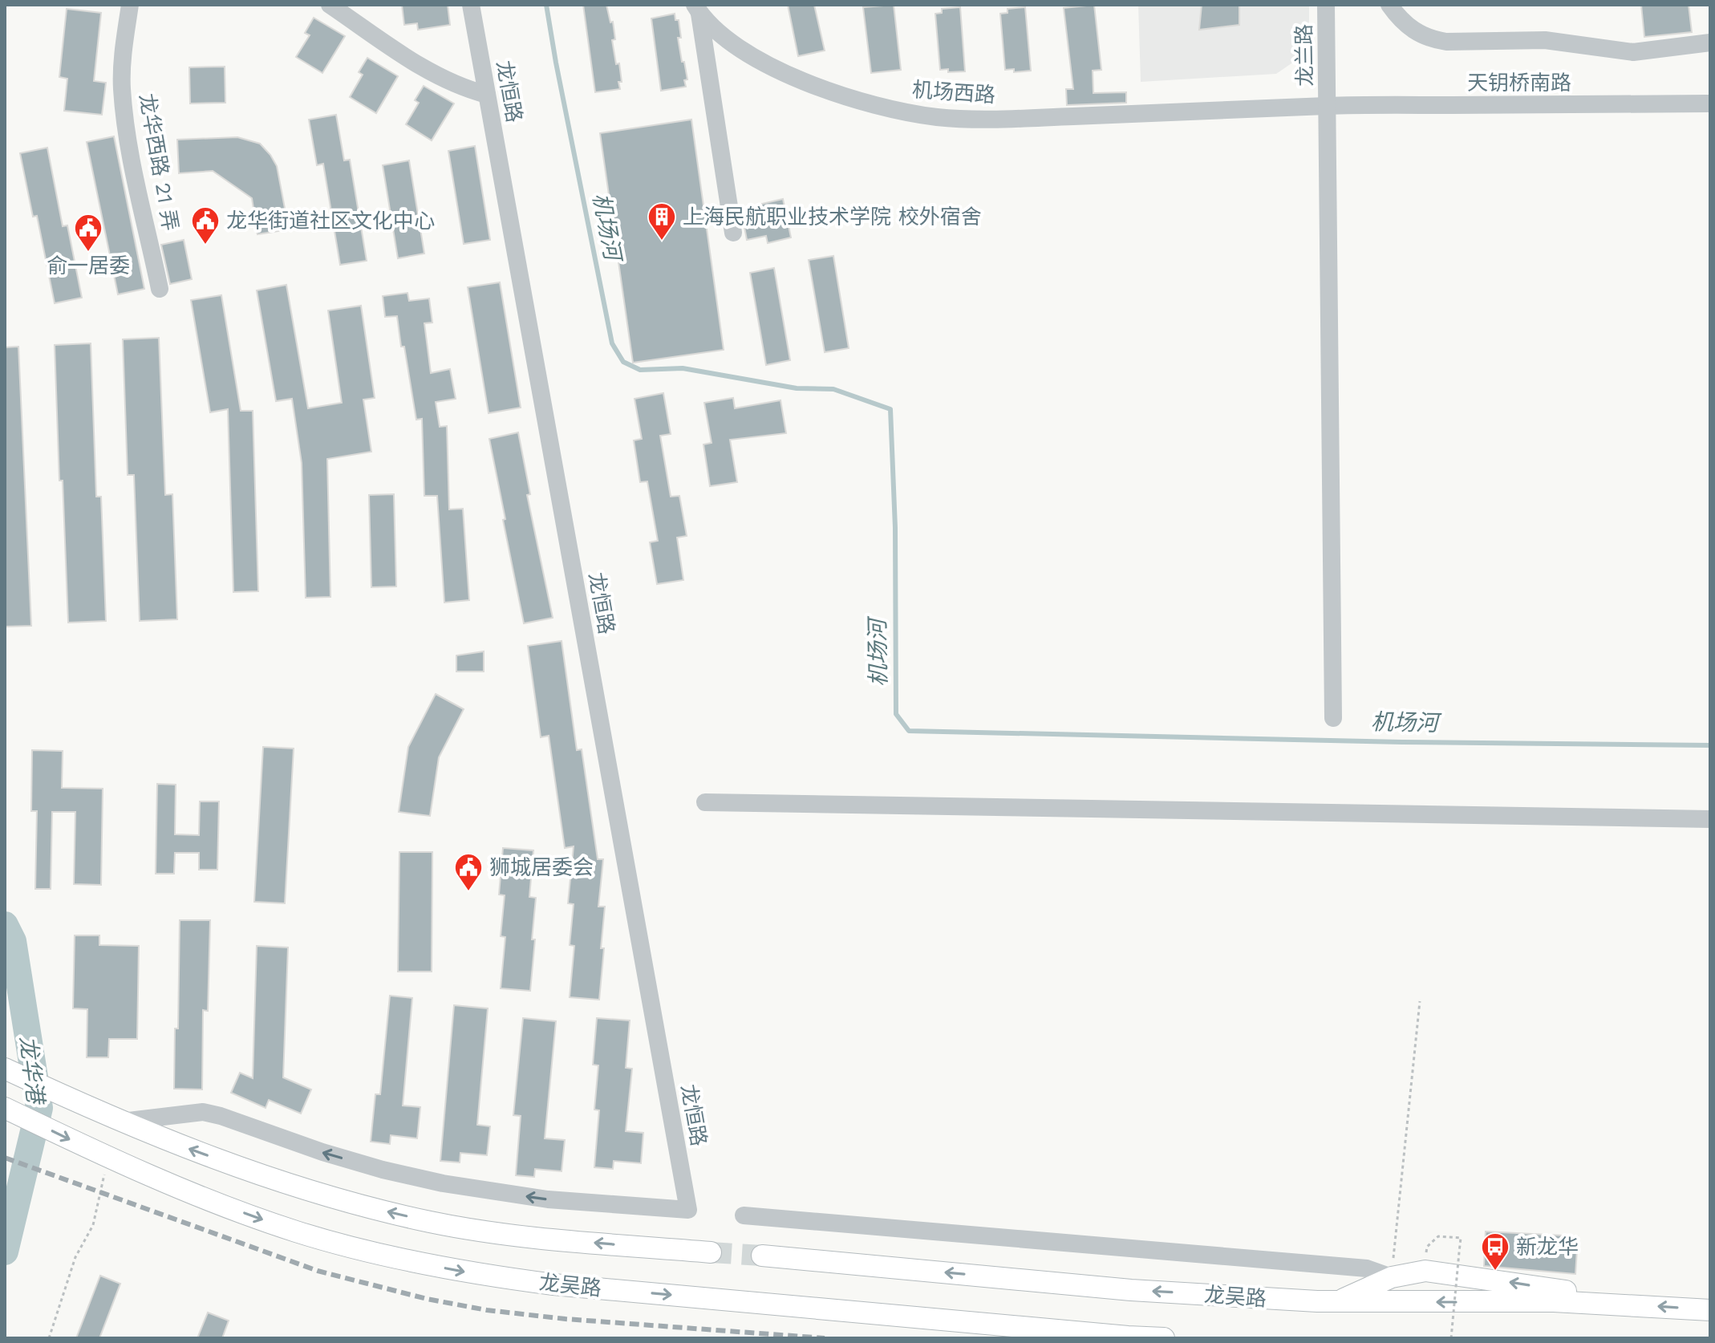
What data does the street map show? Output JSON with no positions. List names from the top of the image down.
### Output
{
  "streets": {
    "main road": ["龙吴路"],
    "street": [
      "龙兰路",
      "天钥桥南路",
      "龙恒路",
      "机场西路",
      "龙华西路 21 弄"
    ]
  },
  "crossings": [
    ["龙兰路", "天钥桥南路"],
    ["龙兰路", "机场西路"],
    ["天钥桥南路", "机场西路"]
  ],
  "water": ["机场河", "龙华港"],
  "places": {
    "building": ["上海民航职业技术学院 校外宿舍"],
    "public building": ["龙华街道社区文化中心", "俞一居委", "狮城居委会"],
    "bus stop": ["新龙华"]
  }
}
